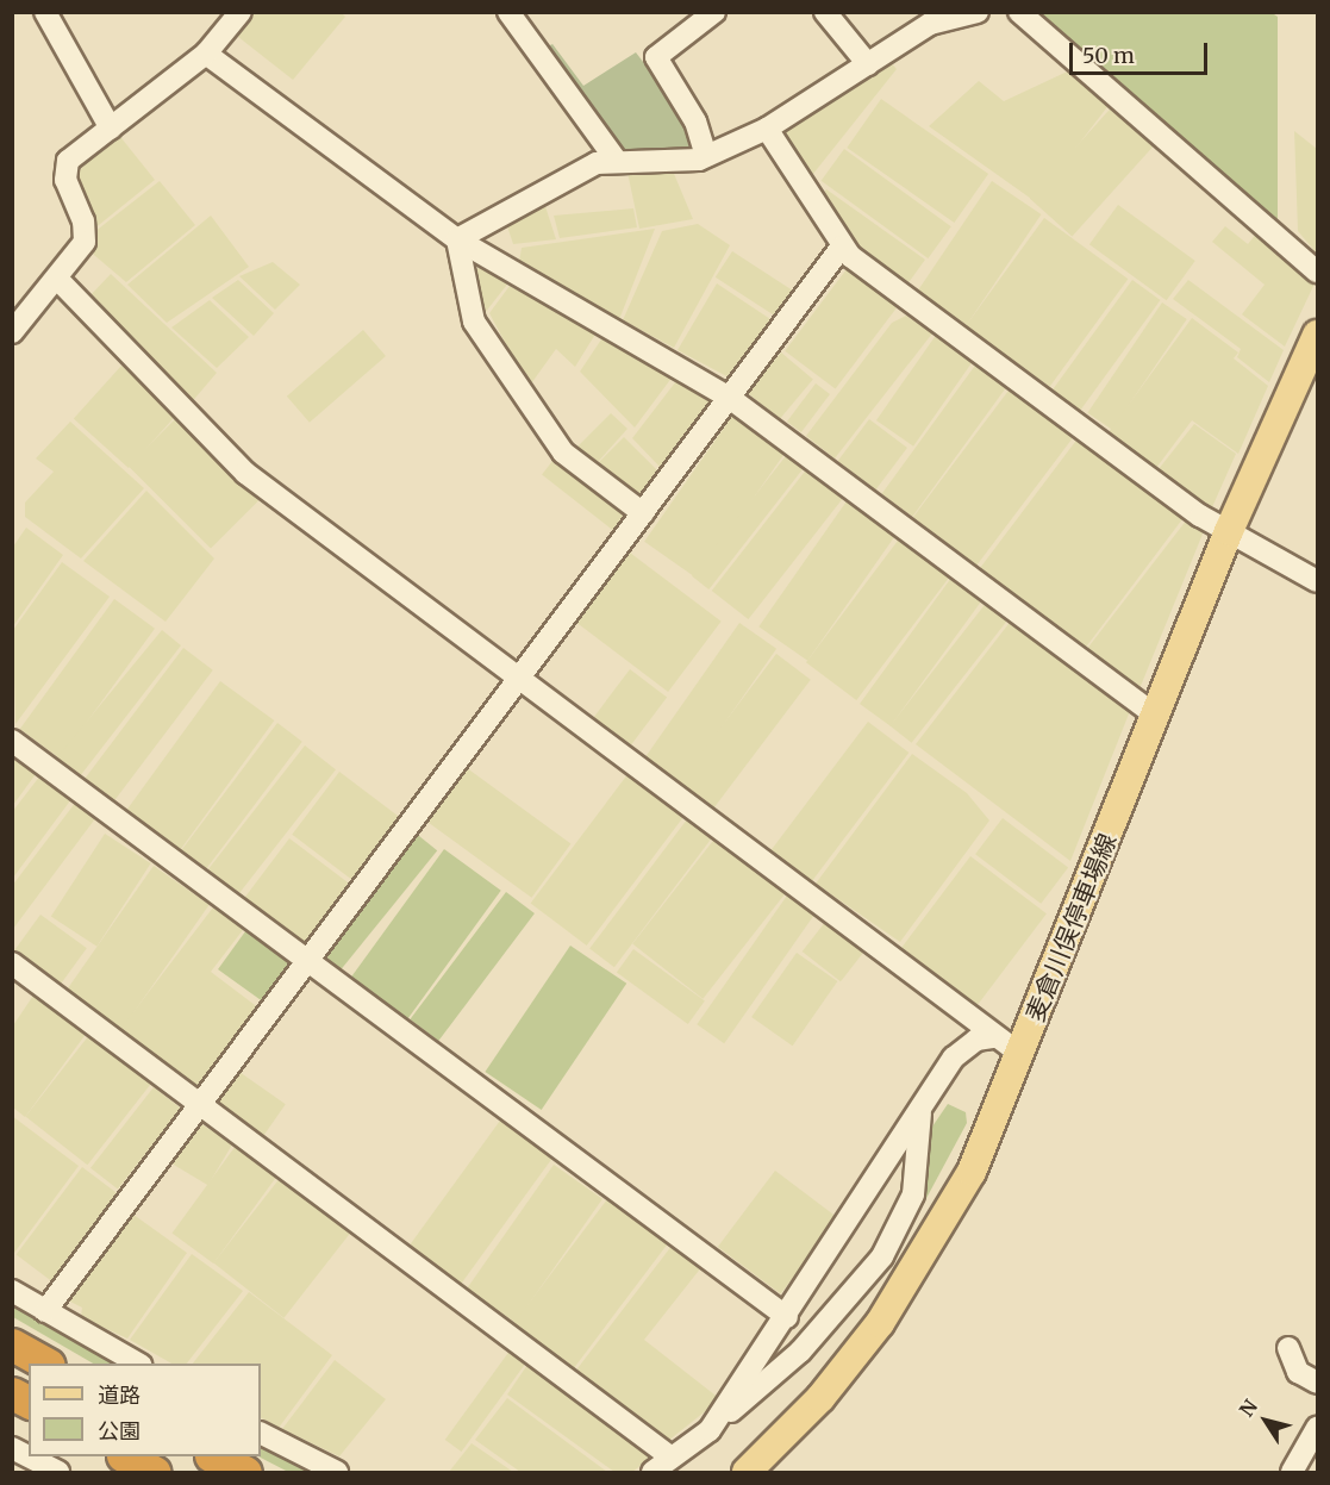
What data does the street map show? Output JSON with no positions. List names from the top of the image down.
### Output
{
  "streets": {
    "main road": ["麦倉川俣停車場線"]
  },
  "legend": ["道路", "公園"],
  "scale_bar": "50 m",
  "north": "top left"
}
